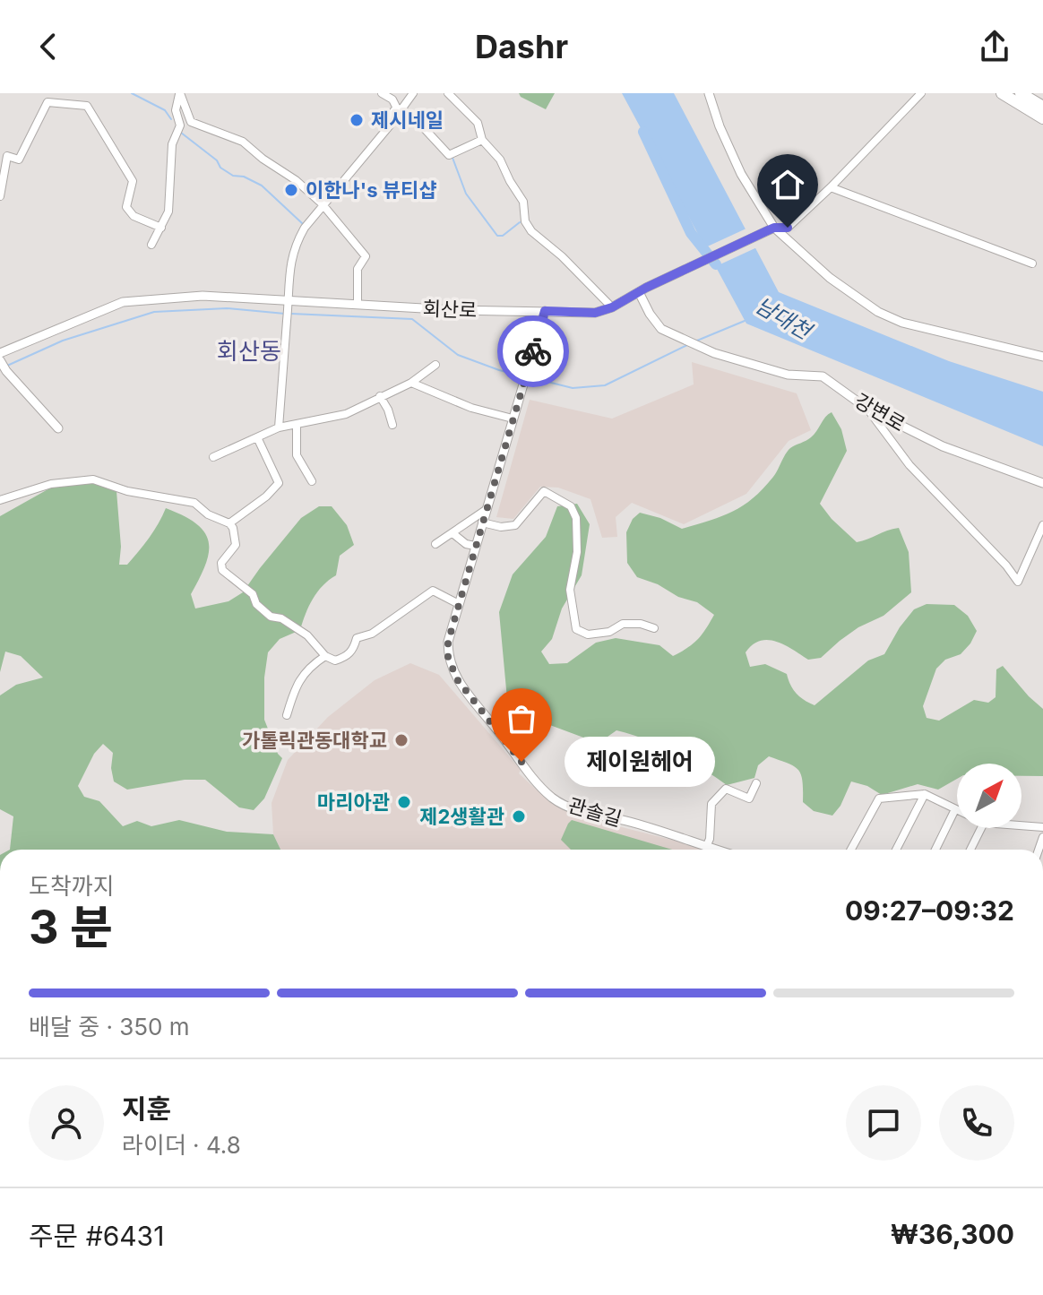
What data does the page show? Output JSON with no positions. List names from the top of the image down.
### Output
{
  "streets": {
    "street": ["회산로", "강변로", "관솔길"]
  },
  "crossings": [
    ["회산로", "강변로"],
    ["회산로", "관솔길"]
  ],
  "districts": ["회산동"],
  "water": ["남대천"],
  "places": [
    "제시네일",
    "이한나's 뷰티샵",
    "가톨릭관동대학교",
    "제이원헤어",
    "마리아관",
    "제2생활관"
  ],
  "north": "top right",
  "page": {
    "header": "Dashr",
    "bubble": "제이원헤어",
    "heading": ["3 분", "도착까지", "09:27–09:32"],
    "panel": [
      "지훈",
      "라이더 · 4.8",
      "주문 #6431",
      "₩36,300"
    ],
    "bar": "배달 중 · 350 m"
  }
}
